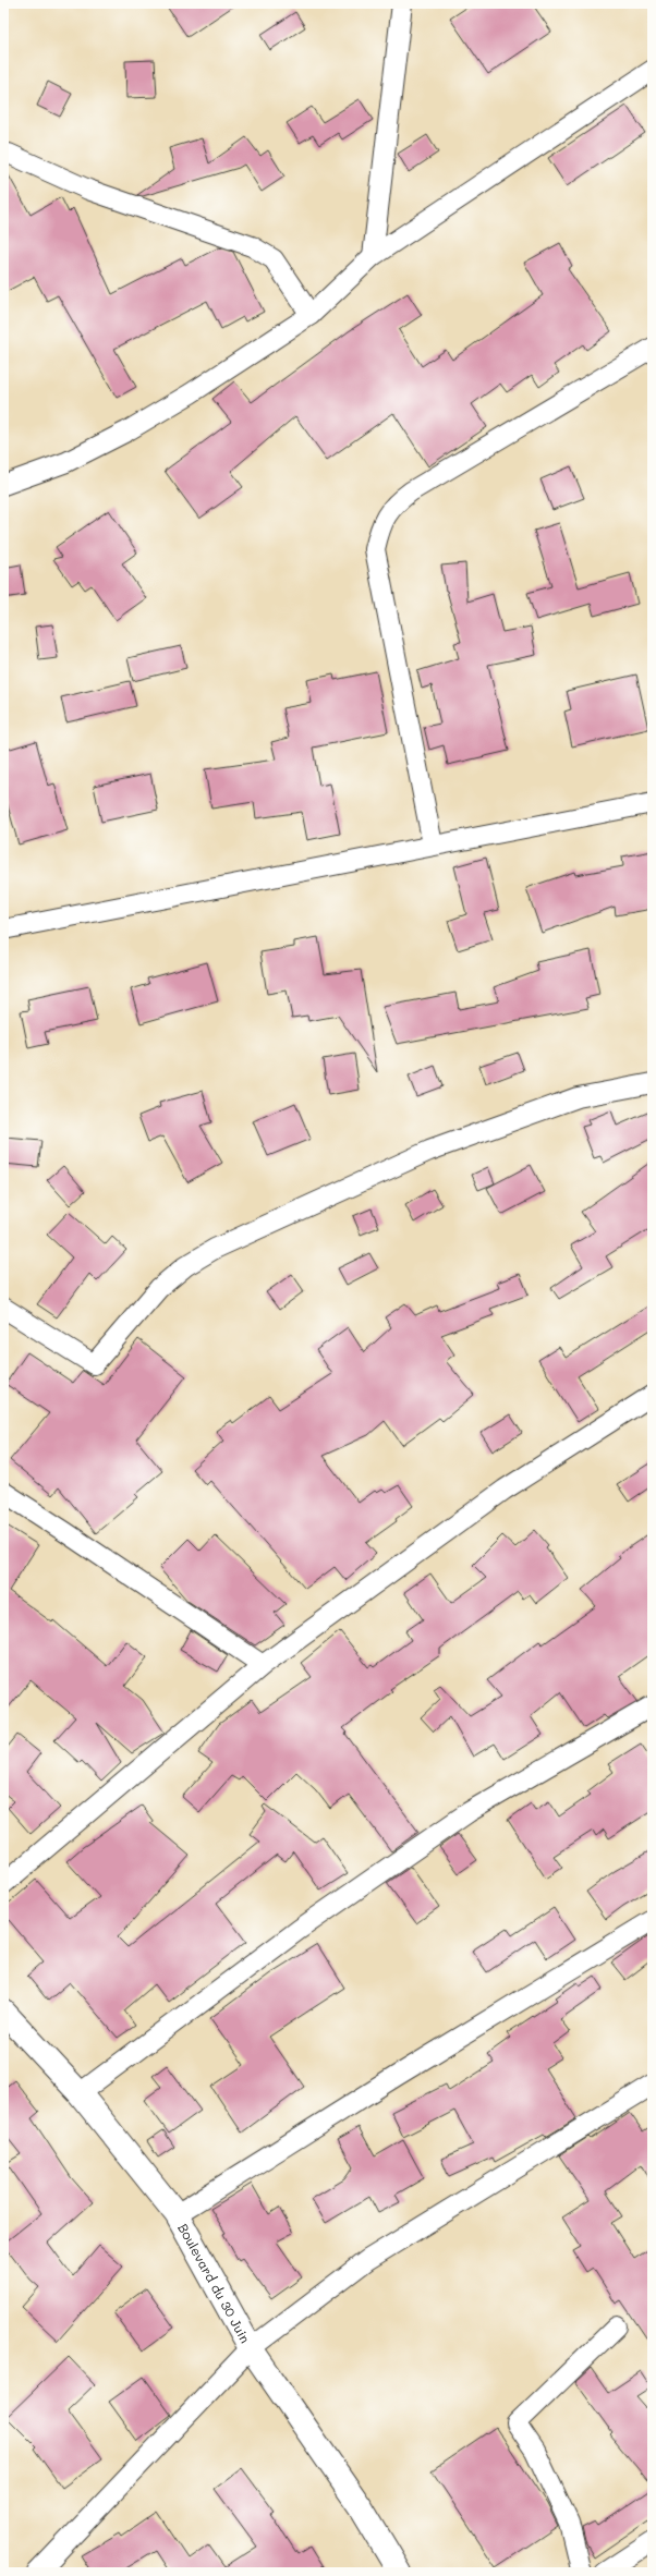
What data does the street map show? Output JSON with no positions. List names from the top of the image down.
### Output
{
  "streets": {
    "street": ["Boulevard du 30 Juin"]
  }
}
